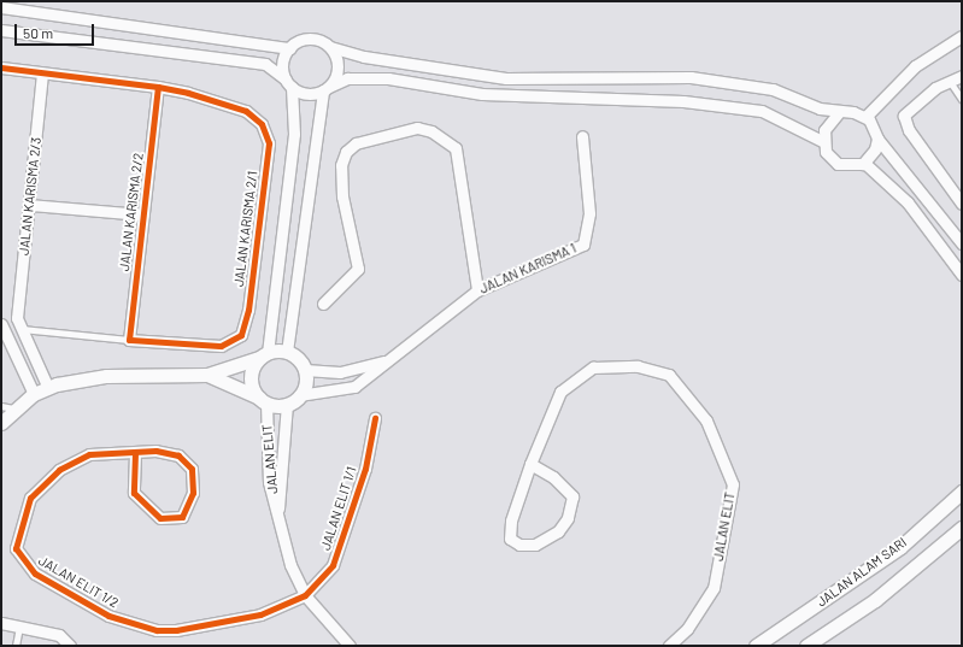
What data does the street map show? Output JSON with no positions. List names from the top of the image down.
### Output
{
  "streets": {
    "street": [
      "JALAN KARISMA 2/3",
      "JALAN KARISMA 2/2",
      "JALAN KARISMA 2/1",
      "JALAN KARISMA 1",
      "JALAN ELIT",
      "JALAN ELIT 1/1",
      "JALAN ALAM SARI",
      "JALAN ELIT 1/2"
    ]
  },
  "crossings": [
    ["JALAN KARISMA 2/2", "JALAN KARISMA 2/1"],
    ["JALAN KARISMA 1", "JALAN ELIT"],
    ["JALAN ELIT", "JALAN ELIT 1/1"],
    ["JALAN ELIT", "JALAN ELIT 1/2"],
    ["JALAN ELIT 1/1", "JALAN ELIT 1/2"]
  ],
  "scale_bar": "50 m"
}
